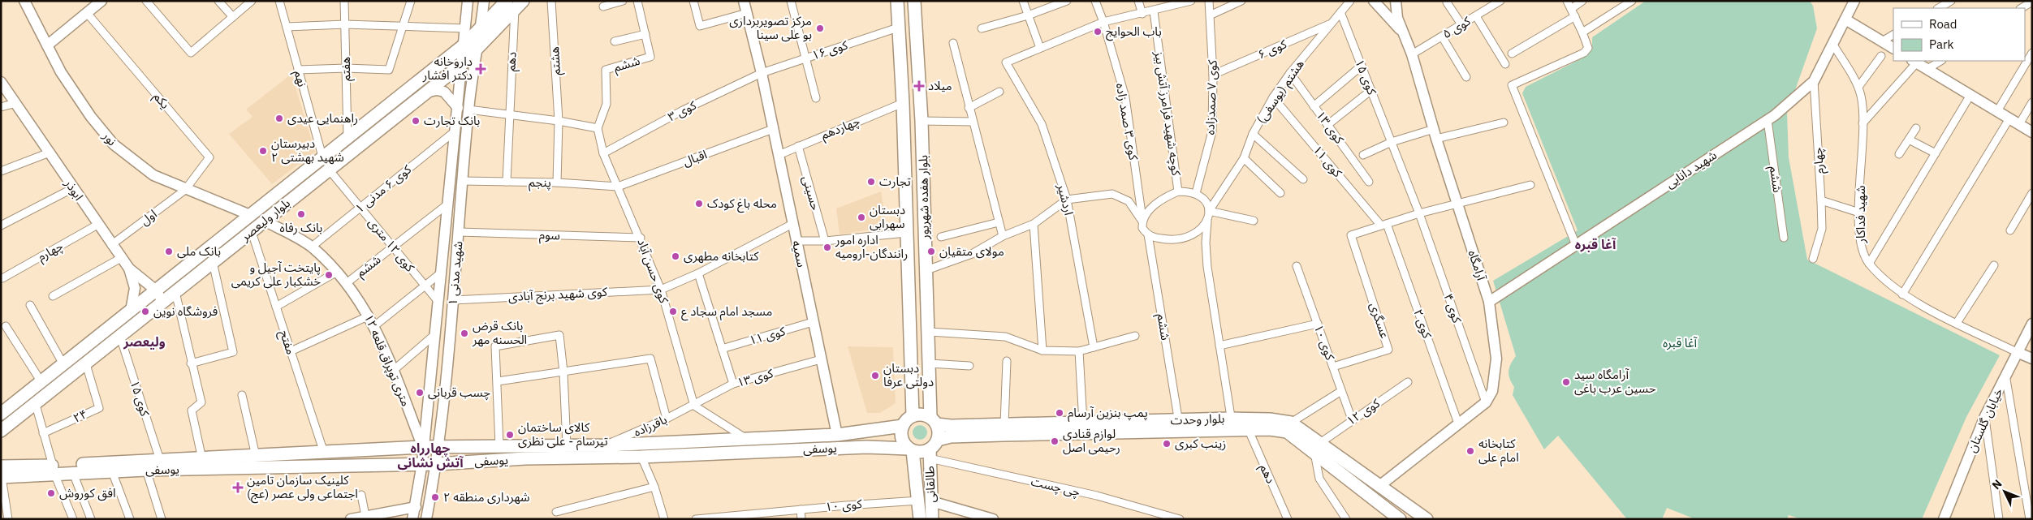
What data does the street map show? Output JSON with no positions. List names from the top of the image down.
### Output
{
  "streets": {
    "main road": [
      "نور",
      "شهید دانایی",
      "ابوذر",
      "بلوار هفده شهریور",
      "بلوار ولیعصر",
      "سمیه",
      "آرامگاه",
      "شهید مدنی ۱",
      "۱۲ متری توپراق قلعه",
      "بلوار وحدت",
      "خیابان گلستان",
      "یوسفی",
      "طالقانی"
    ],
    "street": [
      "کوی ۵",
      "کوی ۶",
      "کوی ۱۶",
      "هشتم",
      "دهم",
      "ششم",
      "هفتم",
      "کوی ۱۵",
      "نهم",
      "هشتم (یوسفی)",
      "کوی ۷ صمدزاده",
      "یکم",
      "کوی ۳",
      "کوچه شهید فرامرز آتش بیز",
      "کوی ۳ صمد زاده",
      "کوی ۱۳",
      "چهاردهم",
      "اقبال",
      "چهارم",
      "کوی ۱۱",
      "پنجم",
      "کوی ۶ مدنی ۱",
      "حسینی",
      "اردشیر",
      "شهید فداکار",
      "اول",
      "سوم",
      "کوی ۱۲ متری",
      "کوی حسن آباد",
      "کوی شهید برنج آبادی",
      "کوی ۴",
      "عسگری",
      "کوی ۲",
      "مفتح",
      "کوی ۱۰",
      "کوی ۱۲",
      "۲۴",
      "باقرزاده",
      "چی چست"
    ]
  },
  "crossings": [
    ["کوی ۵", "آرامگاه"],
    ["کوی ۶", "هشتم (یوسفی)"],
    ["کوی ۶", "کوی ۷ صمدزاده"],
    ["کوی ۱۶", "کوی ۳"],
    ["کوی ۱۶", "بلوار هفده شهریور"],
    ["کوی ۱۶", "سمیه"],
    ["هشتم", "پنجم"],
    ["دهم", "پنجم"],
    ["دهم", "بلوار ولیعصر"],
    ["دهم", "بلوار وحدت"],
    ["ششم", "هشتم (یوسفی)"],
    ["ششم", "کوی ۷ صمدزاده"],
    ["ششم", "کوچه شهید فرامرز آتش بیز"],
    ["ششم", "کوی ۳ صمد زاده"],
    ["ششم", "شهید دانایی"],
    ["ششم", "کوی ۱۲ متری"],
    ["ششم", "کوی حسن آباد"],
    ["ششم", "شهید مدنی ۱"],
    ["ششم", "۱۲ متری توپراق قلعه"],
    ["ششم", "بلوار وحدت"],
    ["هفتم", "بلوار ولیعصر"],
    ["کوی ۱۵", "هشتم (یوسفی)"],
    ["کوی ۱۵", "بلوار ولیعصر"],
    ["کوی ۱۵", "کوی ۴"],
    ["کوی ۱۵", "یوسفی"],
    ["نهم", "بلوار ولیعصر"],
    ["هشتم (یوسفی)", "کوی ۷ صمدزاده"],
    ["هشتم (یوسفی)", "کوچه شهید فرامرز آتش بیز"],
    ["هشتم (یوسفی)", "کوی ۳ صمد زاده"],
    ["هشتم (یوسفی)", "کوی ۱۳"],
    ["هشتم (یوسفی)", "کوی ۱۱"],
    ["کوی ۷ صمدزاده", "کوچه شهید فرامرز آتش بیز"],
    ["کوی ۷ صمدزاده", "کوی ۳ صمد زاده"],
    ["یکم", "نور"],
    ["یکم", "اول"],
    ["کوی ۳", "سمیه"],
    ["کوی ۳", "کوی حسن آباد"],
    ["کوچه شهید فرامرز آتش بیز", "کوی ۳ صمد زاده"],
    ["کوی ۱۳", "سمیه"],
    ["کوی ۱۳", "کوی حسن آباد"],
    ["کوی ۱۳", "باقرزاده"],
    ["چهاردهم", "حسینی"],
    ["چهاردهم", "بلوار هفده شهریور"],
    ["چهاردهم", "سمیه"],
    ["نور", "اول"],
    ["نور", "بلوار ولیعصر"],
    ["اقبال", "پنجم"],
    ["اقبال", "سمیه"],
    ["اقبال", "کوی حسن آباد"],
    ["چهارم", "شهید دانایی"],
    ["چهارم", "ابوذر"],
    ["کوی ۱۱", "سمیه"],
    ["کوی ۱۱", "عسگری"],
    ["کوی ۱۱", "کوی ۲"],
    ["شهید دانایی", "شهید فداکار"],
    ["شهید دانایی", "آرامگاه"],
    ["پنجم", "کوی حسن آباد"],
    ["پنجم", "شهید مدنی ۱"],
    ["کوی ۶ مدنی ۱", "کوی ۱۲ متری"],
    ["کوی ۶ مدنی ۱", "شهید مدنی ۱"],
    ["کوی ۶ مدنی ۱", "۱۲ متری توپراق قلعه"],
    ["ابوذر", "اول"],
    ["ابوذر", "بلوار ولیعصر"],
    ["بلوار هفده شهریور", "بلوار وحدت"],
    ["بلوار هفده شهریور", "یوسفی"],
    ["بلوار هفده شهریور", "طالقانی"],
    ["بلوار هفده شهریور", "چی چست"],
    ["شهید فداکار", "خیابان گلستان"],
    ["بلوار ولیعصر", "کوی ۱۲ متری"],
    ["بلوار ولیعصر", "شهید مدنی ۱"],
    ["بلوار ولیعصر", "مفتح"],
    ["بلوار ولیعصر", "۱۲ متری توپراق قلعه"],
    ["بلوار ولیعصر", "۲۴"],
    ["سوم", "کوی حسن آباد"],
    ["سوم", "شهید مدنی ۱"],
    ["کوی ۱۲ متری", "شهید مدنی ۱"],
    ["سمیه", "یوسفی"],
    ["آرامگاه", "کوی ۴"],
    ["کوی حسن آباد", "کوی شهید برنج آبادی"],
    ["کوی حسن آباد", "باقرزاده"],
    ["شهید مدنی ۱", "کوی شهید برنج آبادی"],
    ["شهید مدنی ۱", "۱۲ متری توپراق قلعه"],
    ["شهید مدنی ۱", "یوسفی"],
    ["عسگری", "کوی ۲"],
    ["عسگری", "کوی ۱۰"],
    ["مفتح", "یوسفی"],
    ["کوی ۱۰", "کوی ۱۲"],
    ["کوی ۱۰", "طالقانی"],
    ["۱۲ متری توپراق قلعه", "یوسفی"],
    ["کوی ۱۲", "بلوار وحدت"],
    ["بلوار وحدت", "یوسفی"],
    ["بلوار وحدت", "طالقانی"],
    ["بلوار وحدت", "چی چست"],
    ["باقرزاده", "یوسفی"],
    ["یوسفی", "طالقانی"],
    ["یوسفی", "چی چست"],
    ["طالقانی", "چی چست"]
  ],
  "districts": ["آغا قبره", "ولیعصر", "چهارراه آتش نشانی"],
  "parks": ["آغا قبره"],
  "places": {
    "other": [
      "مرکز تصویربرداری بو علی سینا",
      "باب الحوایج",
      "راهنمایی عیدی",
      "بانک تجارت",
      "دبیرستان شهید بهشتی ۲",
      "تجارت",
      "محله باغ کودک",
      "بانک رفاه",
      "دبستان سهرابی",
      "اداره امور رانندگان-ارومیه",
      "بانک ملی",
      "مولای متقیان",
      "کتابخانه مطهری",
      "پایتخت آجیل و خشکبار علی کریمی",
      "فروشگاه نوین",
      "مسجد امام سجاد ع",
      "بانک قرض الحسنه مهر",
      "دبستان دولتی عرفا",
      "آرامگاه سید حسین عرب باغی",
      "چسب قربانی",
      "پمپ بنزین آرسام",
      "کالای ساختمان تیرسام - علی نظری",
      "لوازم قنادی رحیمی اصل",
      "زینب کبری",
      "کتابخانه امام علی",
      "افق کوروش",
      "شهرداری منطقه ۲"
    ],
    "health": ["داروخانه دکتر افشار", "میلاد", "کلینیک سازمان تامین اجتماعی ولی عصر (عج)"]
  },
  "legend": ["Road", "Park"],
  "north": "top left"
}
